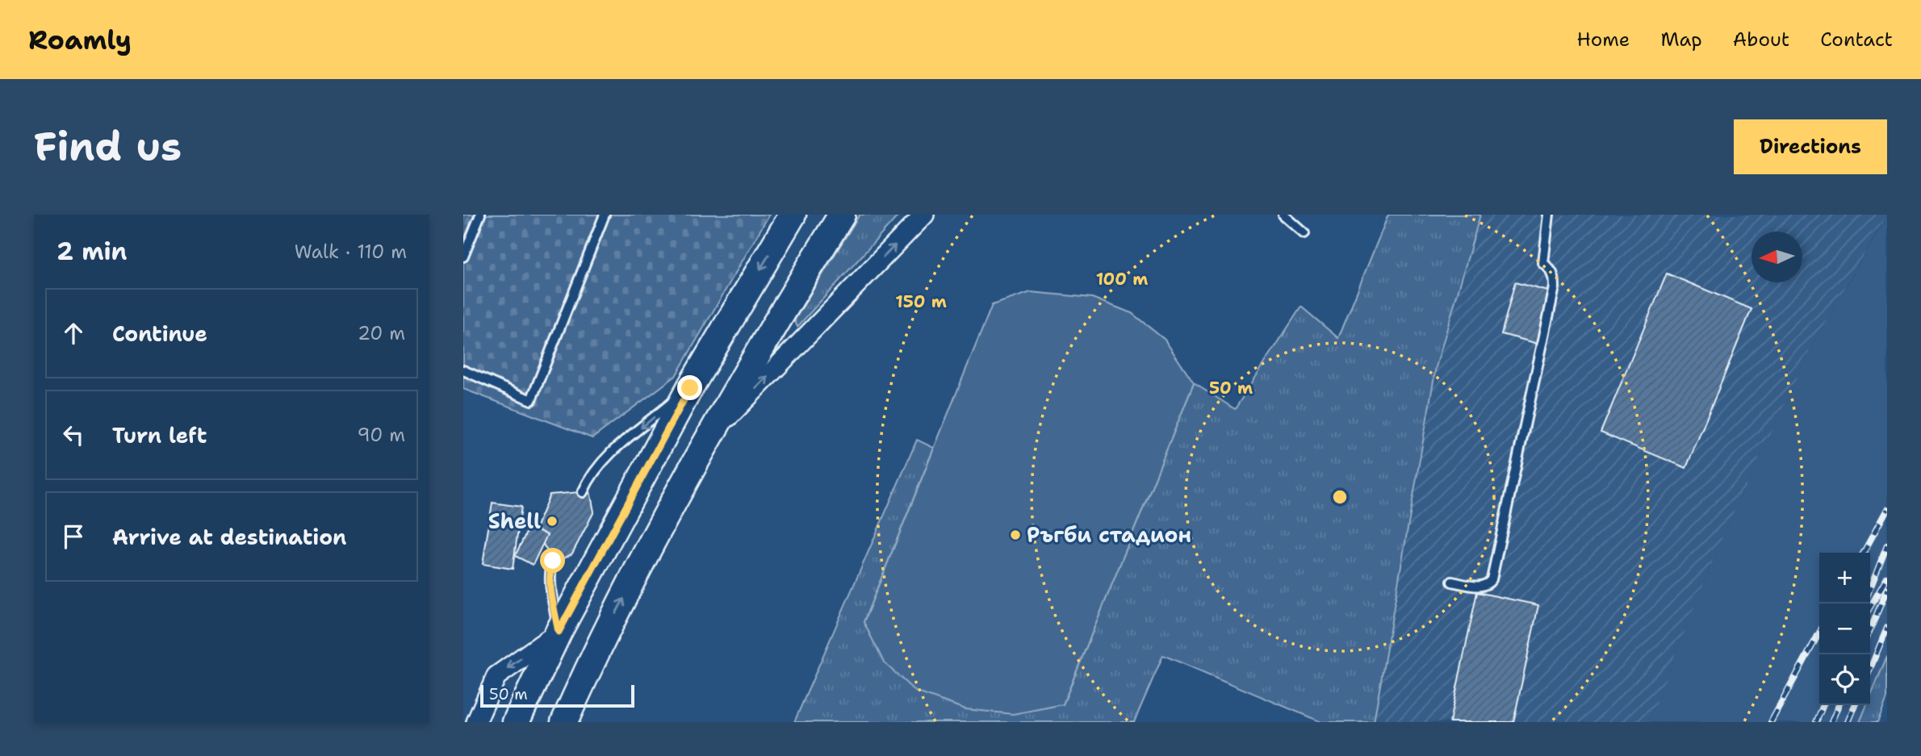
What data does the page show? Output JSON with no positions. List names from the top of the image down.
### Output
{
  "places": ["Shell", "Ръгби стадион"],
  "scale_bar": "50 m",
  "north": "left",
  "page": {
    "header": "Roamly",
    "nav": [
      "Home",
      "Map",
      "About",
      "Contact"
    ],
    "buttons": "Directions",
    "title": "Find us",
    "heading": ["2 min", "Walk · 110 m"],
    "list": [
      ["Continue", "20 m"],
      ["Turn left", "90 m"],
      "Arrive at destination"
    ],
    "map_buttons": ["+", "−"],
    "scale": "50 m"
  },
  "rings": ["100 m", "150 m", "50 m"]
}
